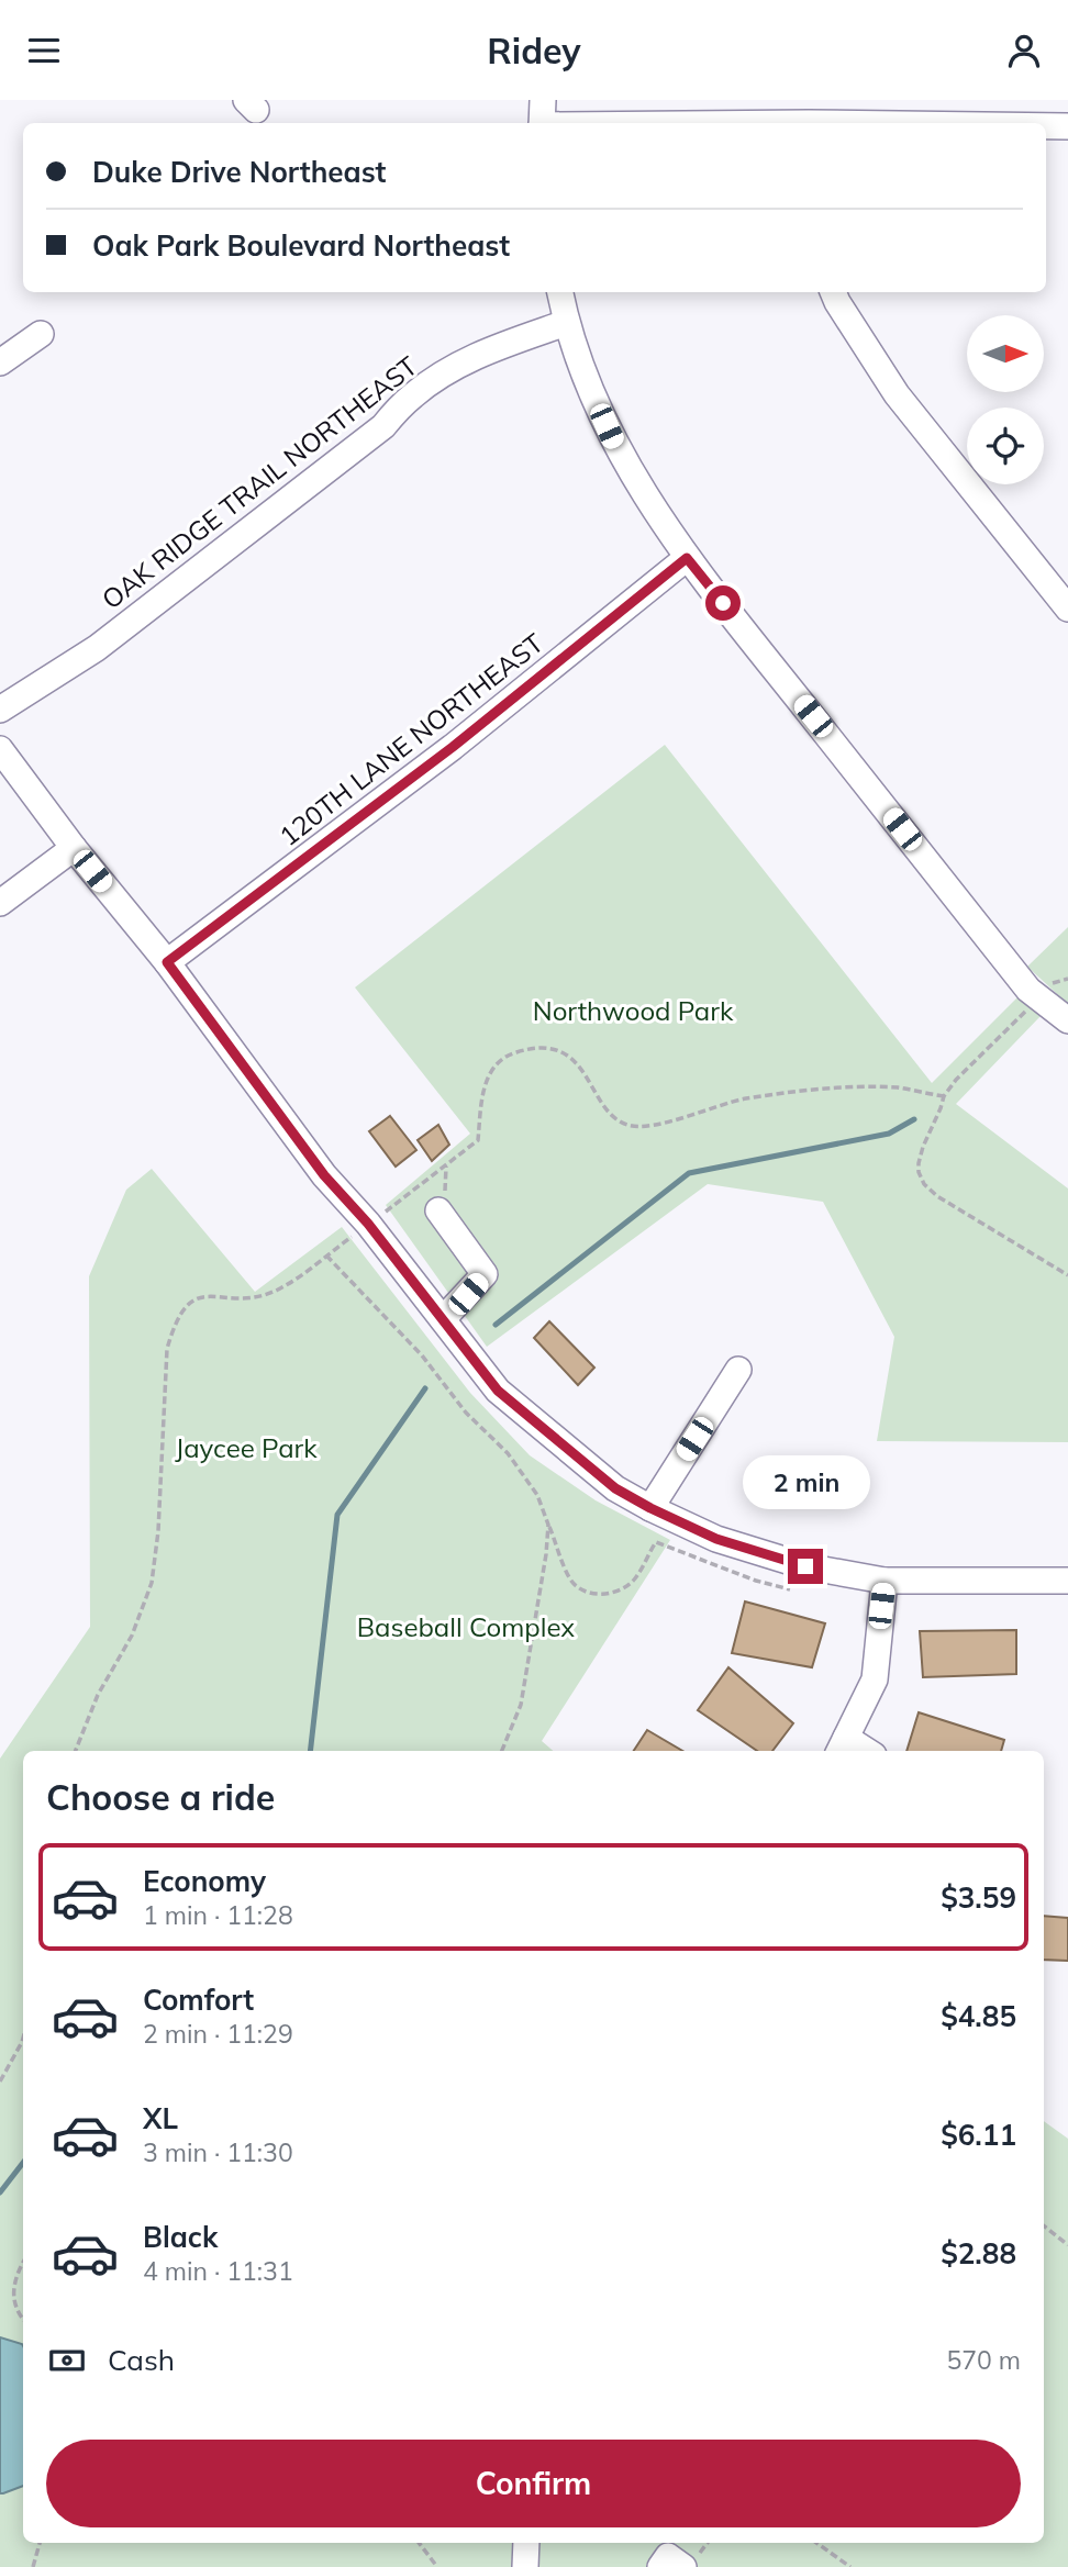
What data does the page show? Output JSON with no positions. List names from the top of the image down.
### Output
{
  "streets": {
    "street": ["OAK RIDGE TRAIL NORTHEAST", "120TH LANE NORTHEAST"]
  },
  "parks": ["Northwood Park", "Jaycee Park", "Baseball Complex"],
  "north": "right",
  "page": {
    "header": "Ridey",
    "banner": ["Duke Drive Northeast", "Oak Park Boulevard Northeast"],
    "bubble": "2 min",
    "heading": "Choose a ride",
    "list": [
      {
        "name": "Economy",
        "note": "1 min · 11:28",
        "value": "$3.59"
      },
      {
        "name": "Comfort",
        "note": "2 min · 11:29",
        "value": "$4.85"
      },
      {
        "name": "XL",
        "note": "3 min · 11:30",
        "value": "$6.11"
      },
      {
        "name": "Black",
        "note": "4 min · 11:31",
        "value": "$2.88"
      }
    ],
    "pay": ["Cash", "570 m"],
    "buttons": "Confirm"
  }
}
